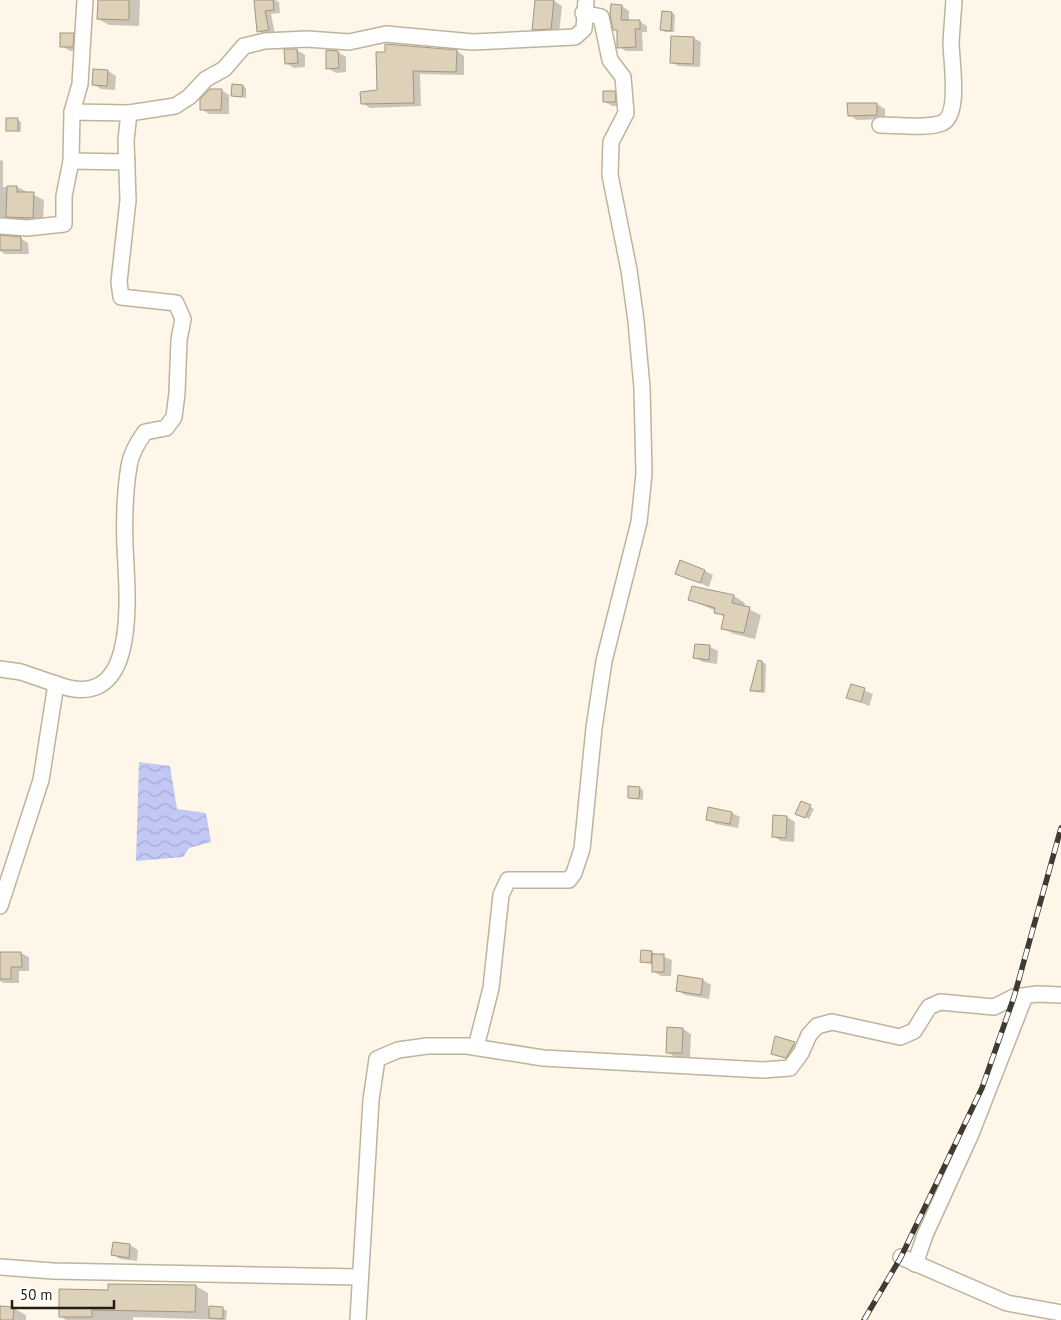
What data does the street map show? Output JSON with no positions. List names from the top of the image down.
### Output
{
  "scale_bar": "50 m"
}
